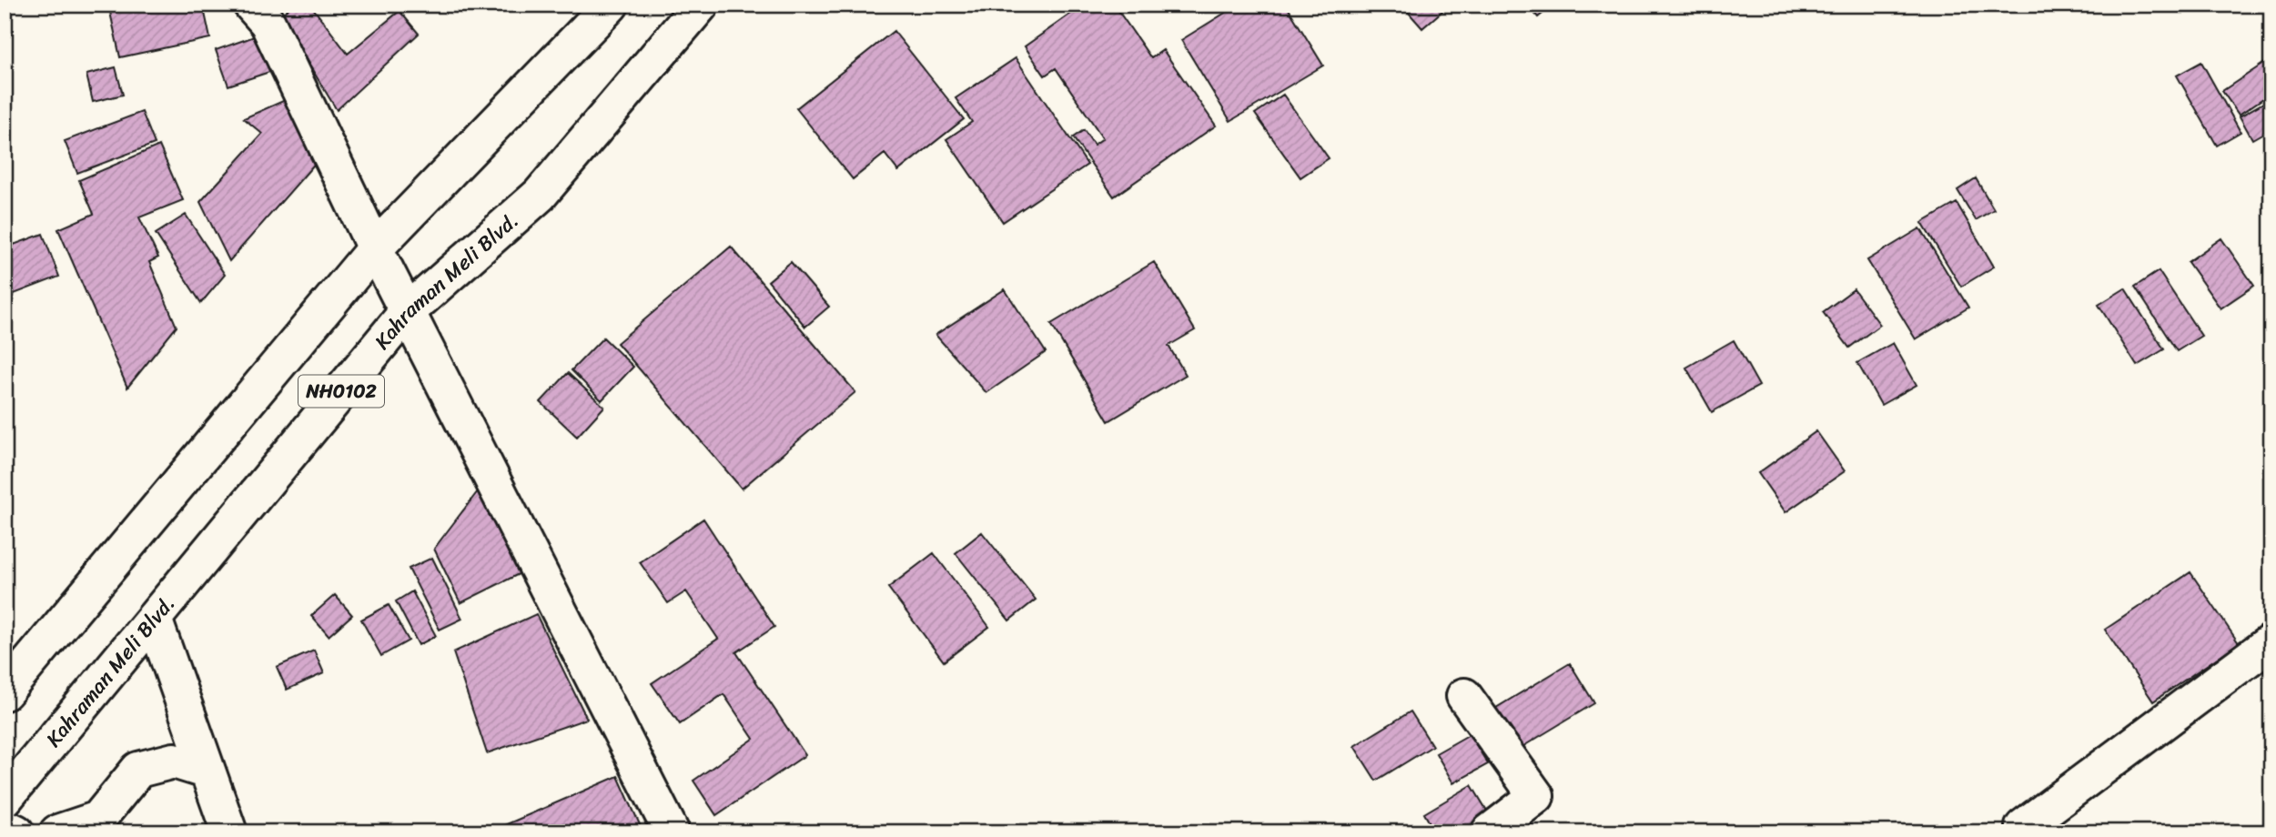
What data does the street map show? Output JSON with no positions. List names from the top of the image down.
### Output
{
  "streets": {
    "main road": ["Kahraman Meli Blvd.", "NH0102"]
  }
}
